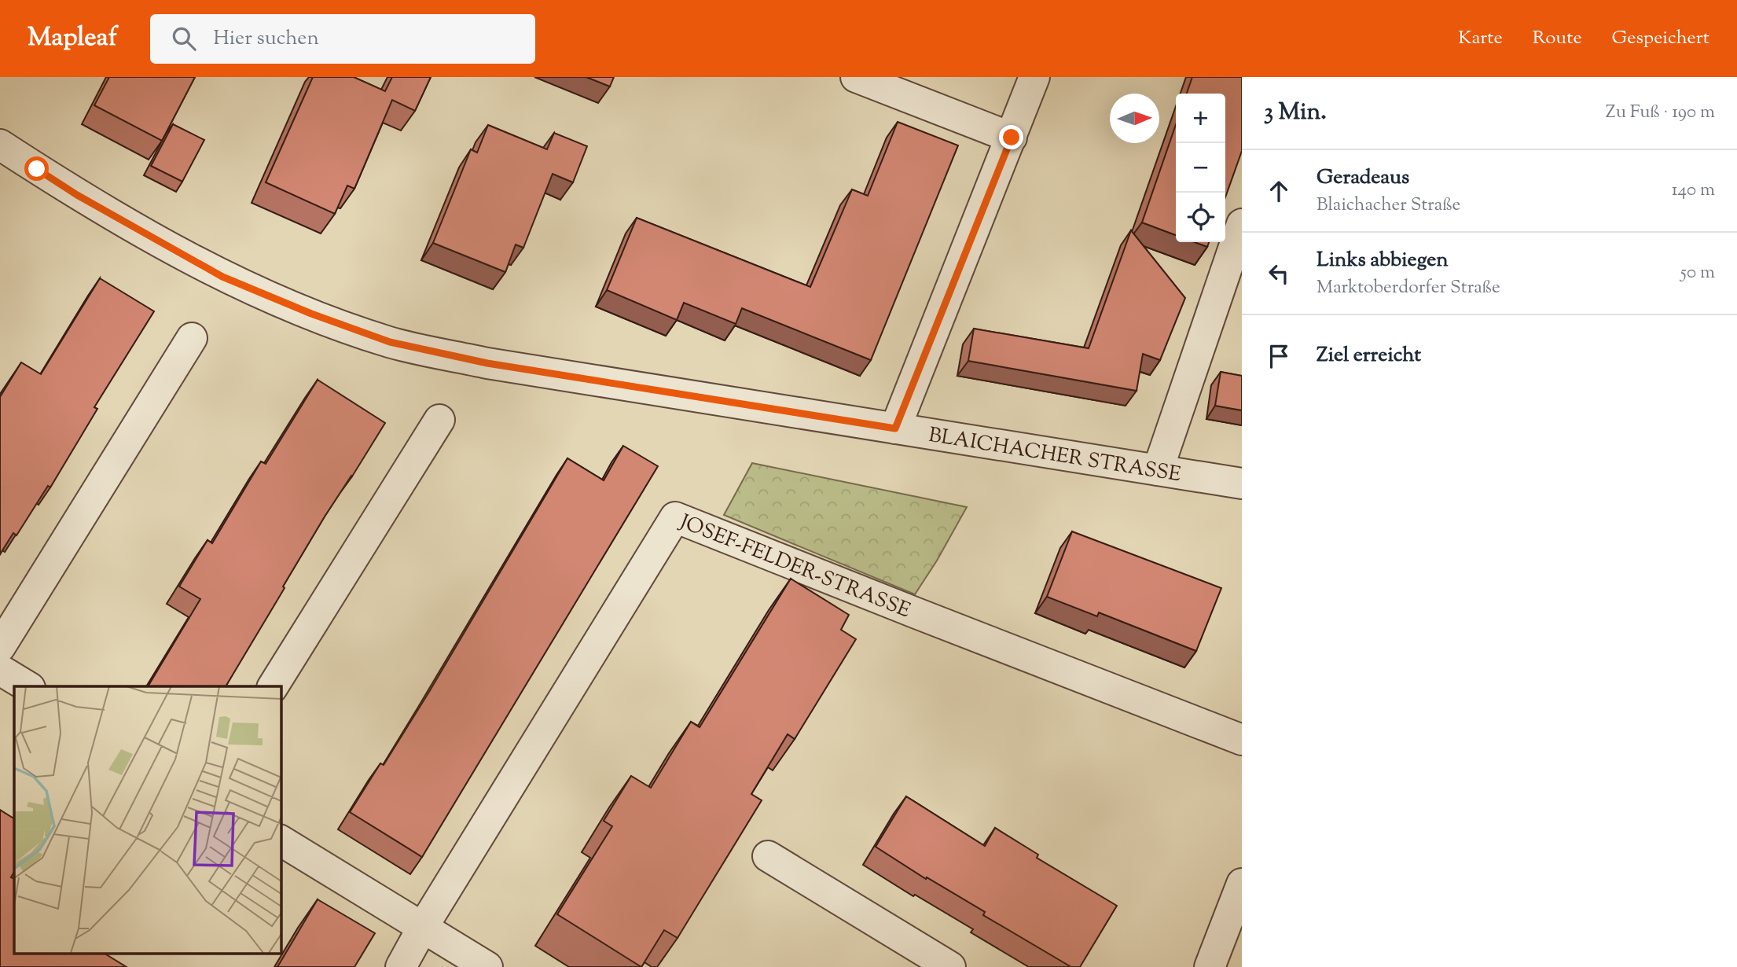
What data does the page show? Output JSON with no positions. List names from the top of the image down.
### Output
{
  "streets": {
    "street": ["BLAICHACHER STRASSE", "JOSEF-FELDER-STRASSE"]
  },
  "north": "right",
  "page": {
    "header": "Mapleaf",
    "search": "Hier suchen",
    "nav": ["Karte", "Route", "Gespeichert"],
    "heading": ["3 Min.", "Zu Fuß · 190 m"],
    "map_buttons": ["+", "−"],
    "list": [
      ["Geradeaus", "Blaichacher Straße", "140 m"],
      ["Links abbiegen", "Marktoberdorfer Straße", "50 m"],
      "Ziel erreicht"
    ]
  }
}
